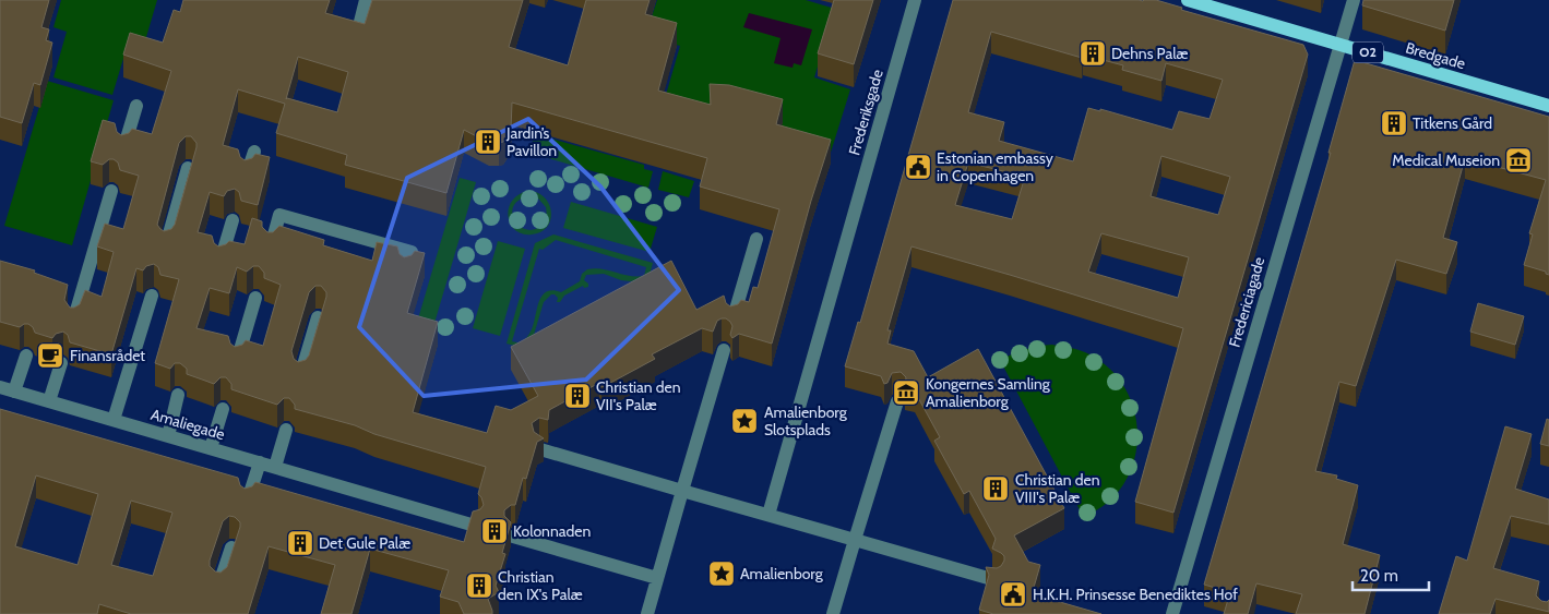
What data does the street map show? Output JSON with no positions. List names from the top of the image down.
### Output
{
  "streets": {
    "main road": ["O2", "Bredgade"],
    "street": ["Frederiksgade", "Fredericiagade", "Amaliegade"]
  },
  "crossings": [
    ["Bredgade", "Fredericiagade"]
  ],
  "places": {
    "building": [
      "Dehns Palæ",
      "Titkens Gård",
      "Jardin’s Pavillon",
      "Christian den VII's Palæ",
      "Christian den VIII's Palæ",
      "Kolonnaden",
      "Det Gule Palæ",
      "Christian den IX's Palæ"
    ],
    "museum": ["Medical Museion", "Kongernes Samling Amalienborg"],
    "public building": ["Estonian embassy in Copenhagen", "H.K.H. Prinsesse Benediktes Hof"],
    "cafe": ["Finansrådet"],
    "place": ["Amalienborg Slotsplads", "Amalienborg"]
  },
  "scale_bar": "20 m"
}
